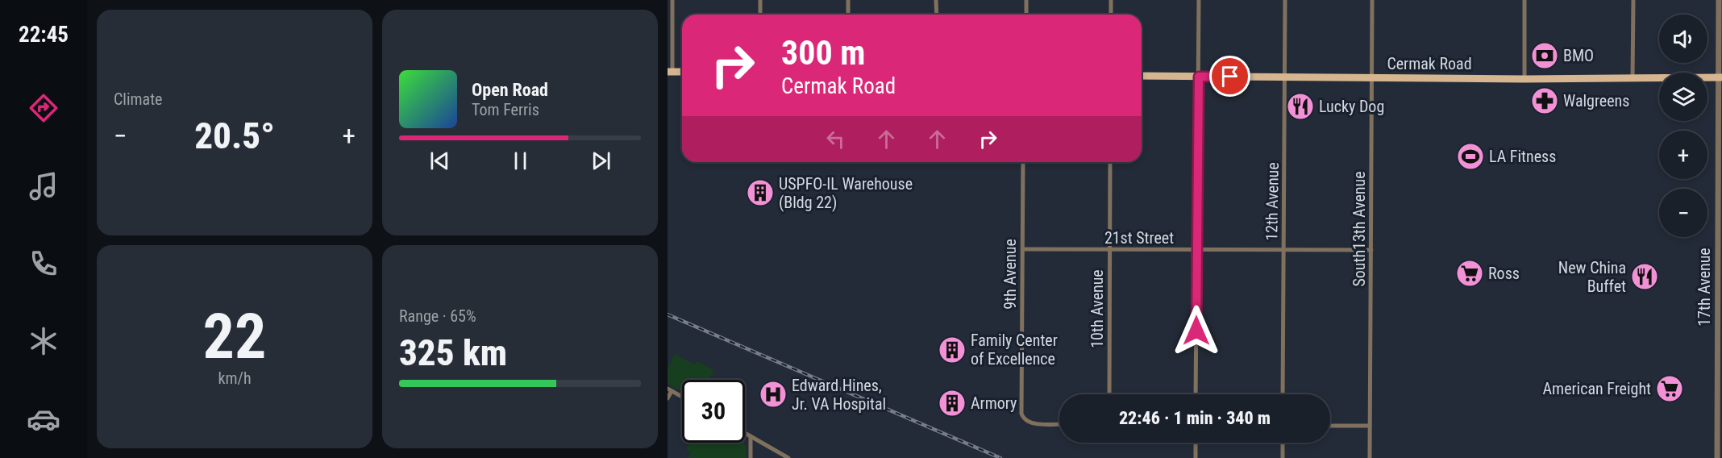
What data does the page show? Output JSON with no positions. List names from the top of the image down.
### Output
{
  "streets": {
    "main road": ["Cermak Road"],
    "street": [
      "12th Avenue",
      "South13th Avenue",
      "21st Street",
      "9th Avenue",
      "17th Avenue",
      "10th Avenue"
    ]
  },
  "crossings": [
    ["Cermak Road", "12th Avenue"],
    ["Cermak Road", "South13th Avenue"],
    ["Cermak Road", "17th Avenue"],
    ["12th Avenue", "21st Street"],
    ["South13th Avenue", "21st Street"],
    ["21st Street", "9th Avenue"],
    ["21st Street", "10th Avenue"]
  ],
  "places": {
    "bank": ["BMO"],
    "pharmacy": ["Walgreens"],
    "restaurant": ["Lucky Dog", "New China Buffet"],
    "sports": ["LA Fitness"],
    "building": ["USPFO-IL Warehouse (Bldg 22)", "Family Center of Excellence", "Armory"],
    "supermarket": ["Ross", "American Freight"],
    "hospital": ["Edward Hines, Jr. VA Hospital"]
  },
  "page": {
    "tabs": "22:45",
    "tile": [
      "Climate",
      ["22", "km/h"],
      ["Range · 65%", "325 km"]
    ],
    "map_buttons": ["+", "−"],
    "turn": ["300 m", "Cermak Road"],
    "song": ["Open Road", "Tom Ferris"],
    "heat": ["−", "20.5°", "+"],
    "limit": "30",
    "trip": "22:46 · 1 min · 340 m"
  }
}
